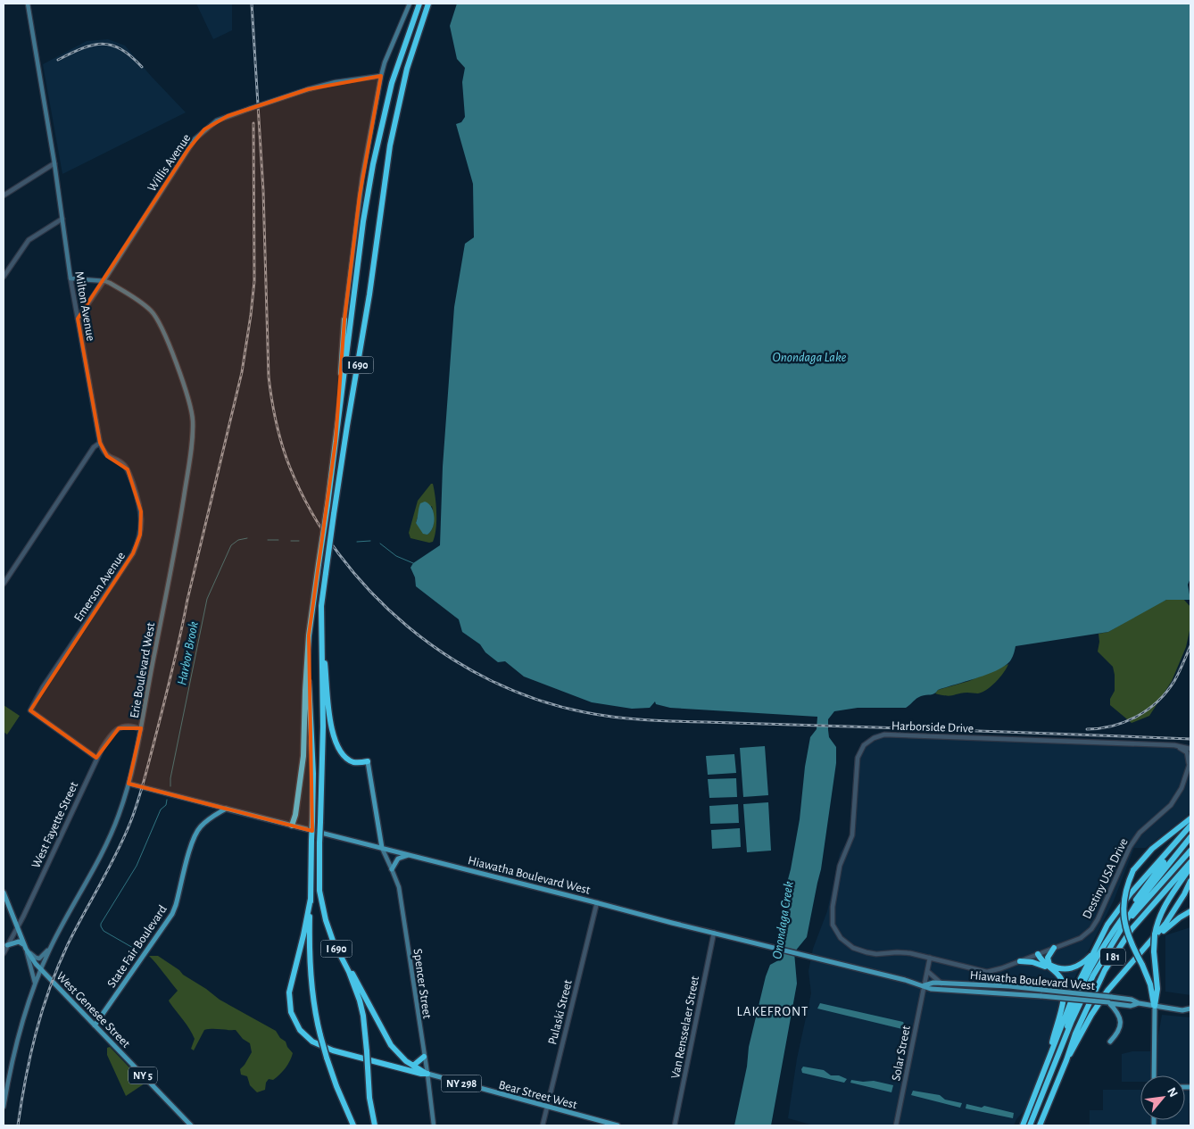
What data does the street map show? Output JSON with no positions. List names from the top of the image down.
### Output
{
  "streets": {
    "highway": ["I 690", "I 81"],
    "main road": [
      "Willis Avenue",
      "Milton Avenue",
      "Erie Boulevard West",
      "Hiawatha Boulevard West",
      "State Fair Boulevard",
      "Spencer Street",
      "West Genesee Street",
      "NY 5",
      "NY 298",
      "Bear Street West"
    ],
    "street": [
      "Emerson Avenue",
      "Harborside Drive",
      "West Fayette Street",
      "Destiny USA Drive",
      "Pulaski Street",
      "Van Rensselaer Street",
      "Solar Street"
    ]
  },
  "crossings": [
    ["Willis Avenue", "Milton Avenue"],
    ["Willis Avenue", "Erie Boulevard West"],
    ["Milton Avenue", "Emerson Avenue"],
    ["Milton Avenue", "Erie Boulevard West"],
    ["Emerson Avenue", "West Fayette Street"],
    ["Erie Boulevard West", "West Fayette Street"],
    ["Erie Boulevard West", "Hiawatha Boulevard West"],
    ["Erie Boulevard West", "West Genesee Street"],
    ["Harborside Drive", "Destiny USA Drive"],
    ["West Fayette Street", "West Genesee Street"],
    ["Hiawatha Boulevard West", "State Fair Boulevard"],
    ["Hiawatha Boulevard West", "Spencer Street"],
    ["Hiawatha Boulevard West", "Pulaski Street"],
    ["Hiawatha Boulevard West", "Van Rensselaer Street"],
    ["Hiawatha Boulevard West", "Solar Street"],
    ["State Fair Boulevard", "West Genesee Street"],
    ["Spencer Street", "Bear Street West"],
    ["Pulaski Street", "Bear Street West"]
  ],
  "districts": ["LAKEFRONT"],
  "water": ["Onondaga Lake", "Harbor Brook", "Onondaga Creek"],
  "north": "top right"
}
